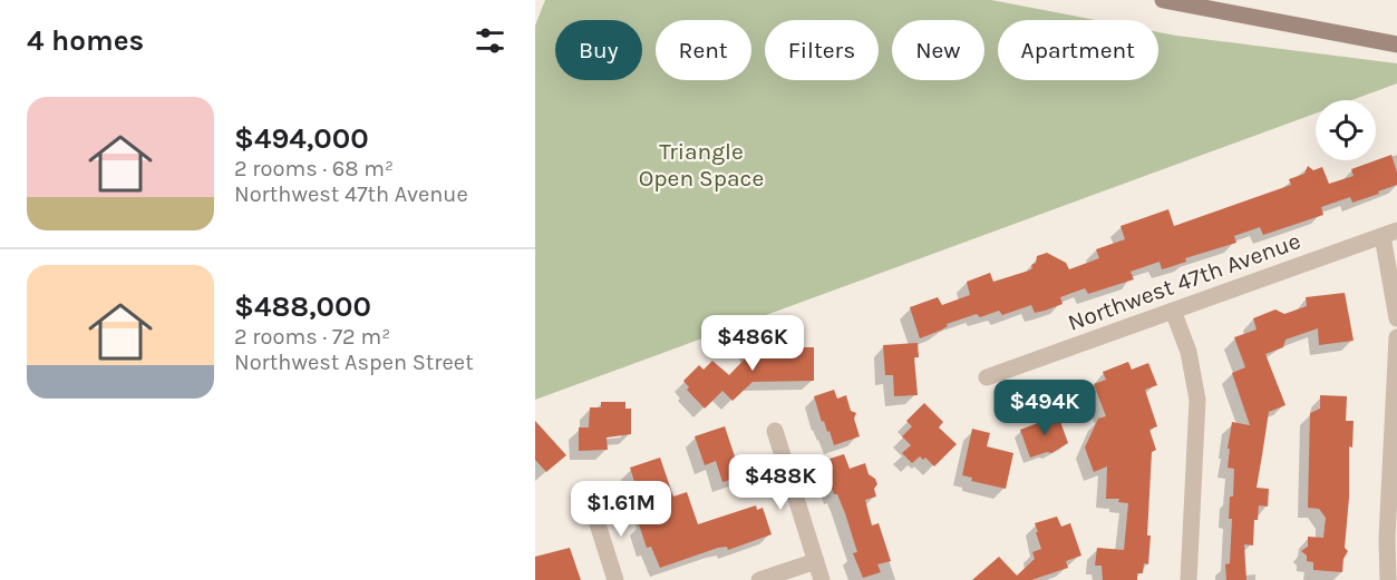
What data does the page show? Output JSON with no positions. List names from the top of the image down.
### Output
{
  "streets": {
    "street": ["Northwest 47th Avenue"]
  },
  "parks": ["Triangle Open Space"],
  "page": {
    "heading": "4 homes",
    "chip": [
      "Buy",
      "Rent",
      "Filters",
      "New",
      "Apartment"
    ],
    "list": [
      {
        "name": "$494,000",
        "note": "2 rooms · 68 m² · Northwest 47th Avenue"
      },
      {
        "name": "$488,000",
        "note": "2 rooms · 72 m² · Northwest Aspen Street"
      }
    ],
    "price": [
      "$486K",
      "$494K",
      "$488K",
      "$1.61M"
    ]
  }
}
